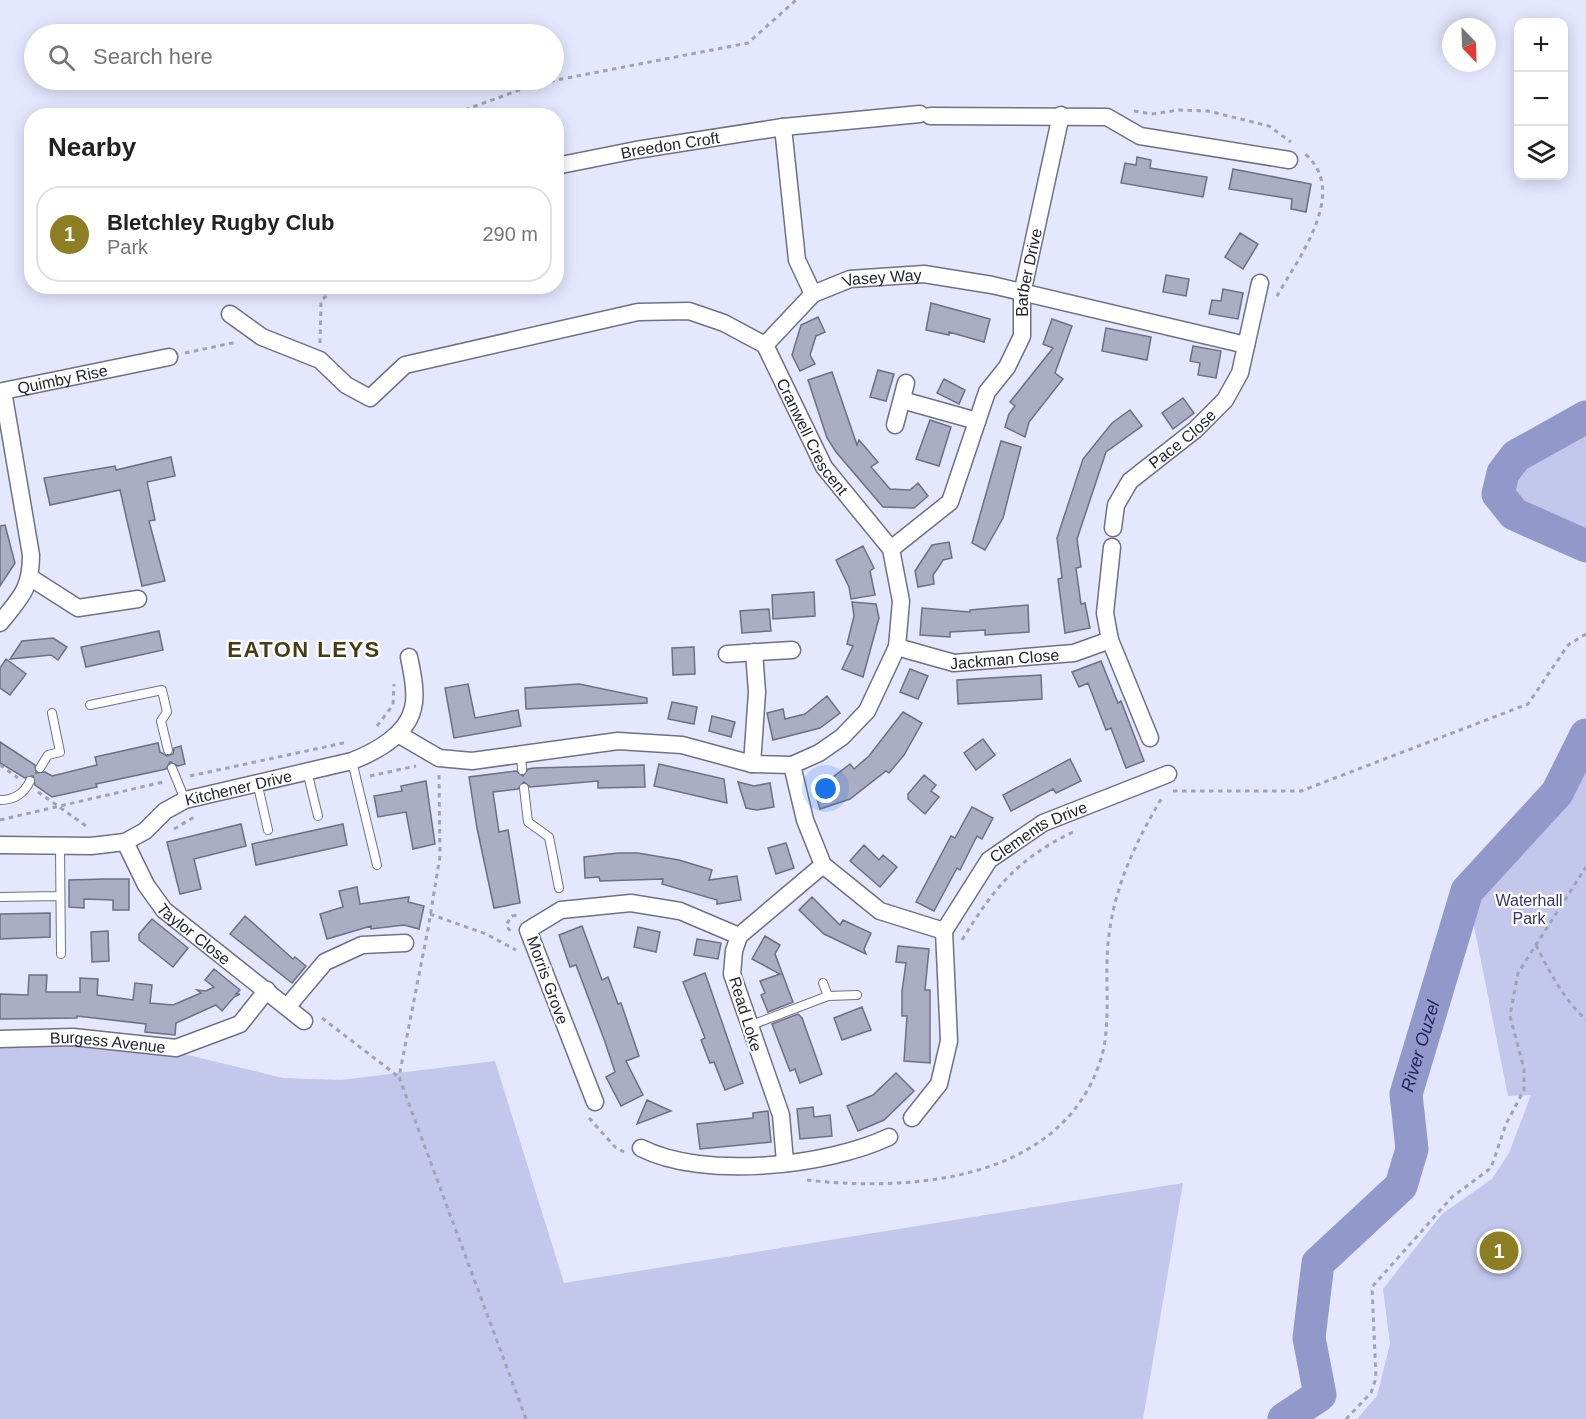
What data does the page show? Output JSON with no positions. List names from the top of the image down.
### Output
{
  "streets": {
    "street": [
      "Breedon Croft",
      "Barber Drive",
      "Vasey Way",
      "Quimby Rise",
      "Cranwell Crescent",
      "Pace Close",
      "Jackman Close",
      "Kitchener Drive",
      "Clements Drive",
      "Taylor Close",
      "Morris Grove",
      "Read Loke",
      "Burgess Avenue"
    ]
  },
  "crossings": [
    ["Breedon Croft", "Barber Drive"],
    ["Barber Drive", "Vasey Way"],
    ["Barber Drive", "Cranwell Crescent"],
    ["Vasey Way", "Cranwell Crescent"],
    ["Cranwell Crescent", "Jackman Close"],
    ["Cranwell Crescent", "Kitchener Drive"],
    ["Kitchener Drive", "Taylor Close"],
    ["Taylor Close", "Burgess Avenue"],
    ["Morris Grove", "Read Loke"]
  ],
  "districts": ["EATON LEYS"],
  "water": ["River Ouzel"],
  "parks": ["Waterhall Park"],
  "north": "bottom right",
  "page": {
    "map_buttons": ["+", "−"],
    "search": "Search here",
    "heading": "Nearby",
    "list": [
      {
        "mark": "1",
        "name": "Bletchley Rugby Club",
        "note": "Park",
        "value": "290 m"
      }
    ],
    "pins": "1"
  }
}
